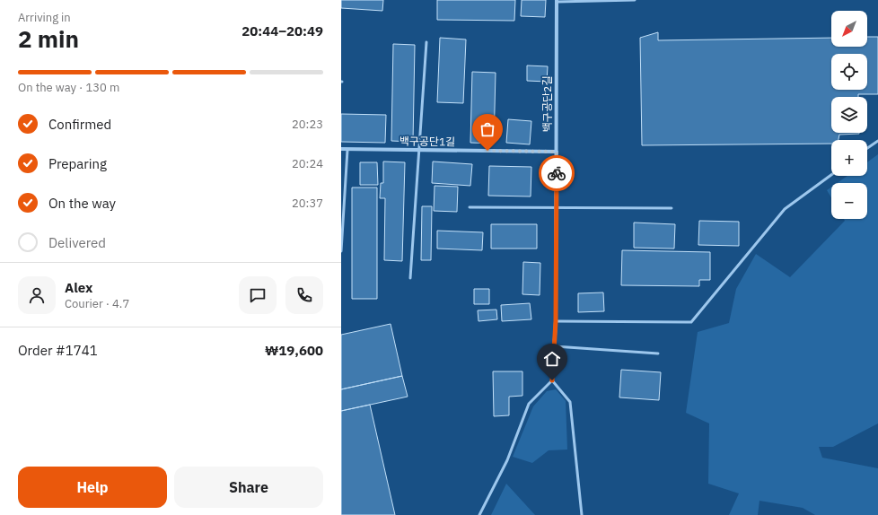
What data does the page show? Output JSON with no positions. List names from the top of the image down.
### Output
{
  "streets": {
    "street": ["백구공단2길", "백구공단1길"]
  },
  "crossings": [
    ["백구공단2길", "백구공단1길"]
  ],
  "north": "bottom left",
  "page": {
    "heading": ["2 min", "Arriving in", "20:44–20:49"],
    "panel": [
      "Alex",
      "Courier · 4.7",
      "Order #1741",
      "₩19,600"
    ],
    "map_buttons": ["+", "−"],
    "bar": "On the way · 130 m",
    "list": [
      ["Confirmed", "20:23"],
      ["Preparing", "20:24"],
      ["On the way", "20:37"],
      "Delivered"
    ],
    "buttons": ["Help", "Share"]
  }
}
